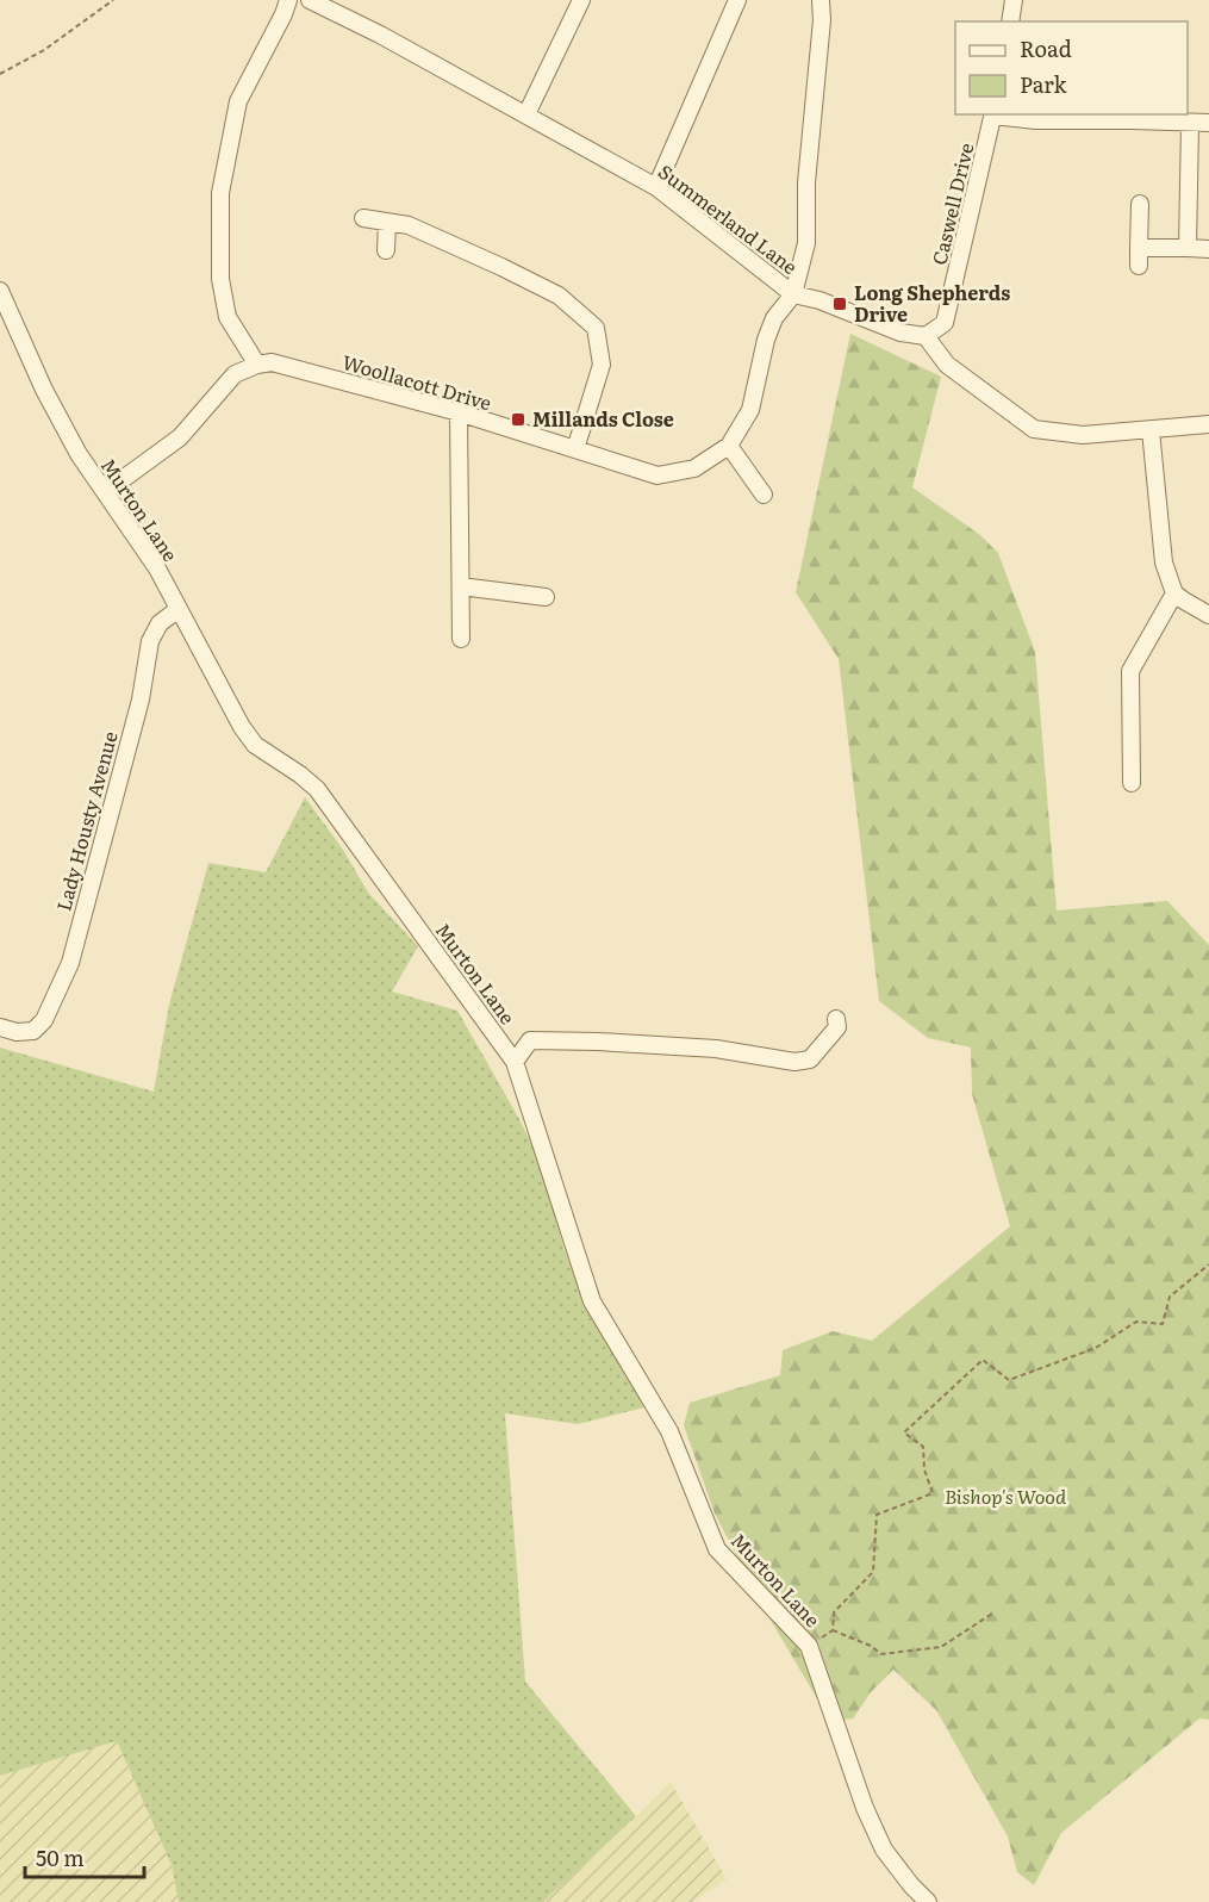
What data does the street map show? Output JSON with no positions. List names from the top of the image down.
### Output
{
  "streets": {
    "street": [
      "Caswell Drive",
      "Summerland Lane",
      "Woollacott Drive",
      "Murton Lane",
      "Lady Housty Avenue"
    ]
  },
  "crossings": [
    ["Caswell Drive", "Summerland Lane"],
    ["Summerland Lane", "Woollacott Drive"],
    ["Murton Lane", "Lady Housty Avenue"]
  ],
  "parks": ["Bishop's Wood"],
  "places": {
    "transit": ["Long Shepherds Drive", "Millands Close"]
  },
  "legend": ["Road", "Park"],
  "scale_bar": "50 m"
}
